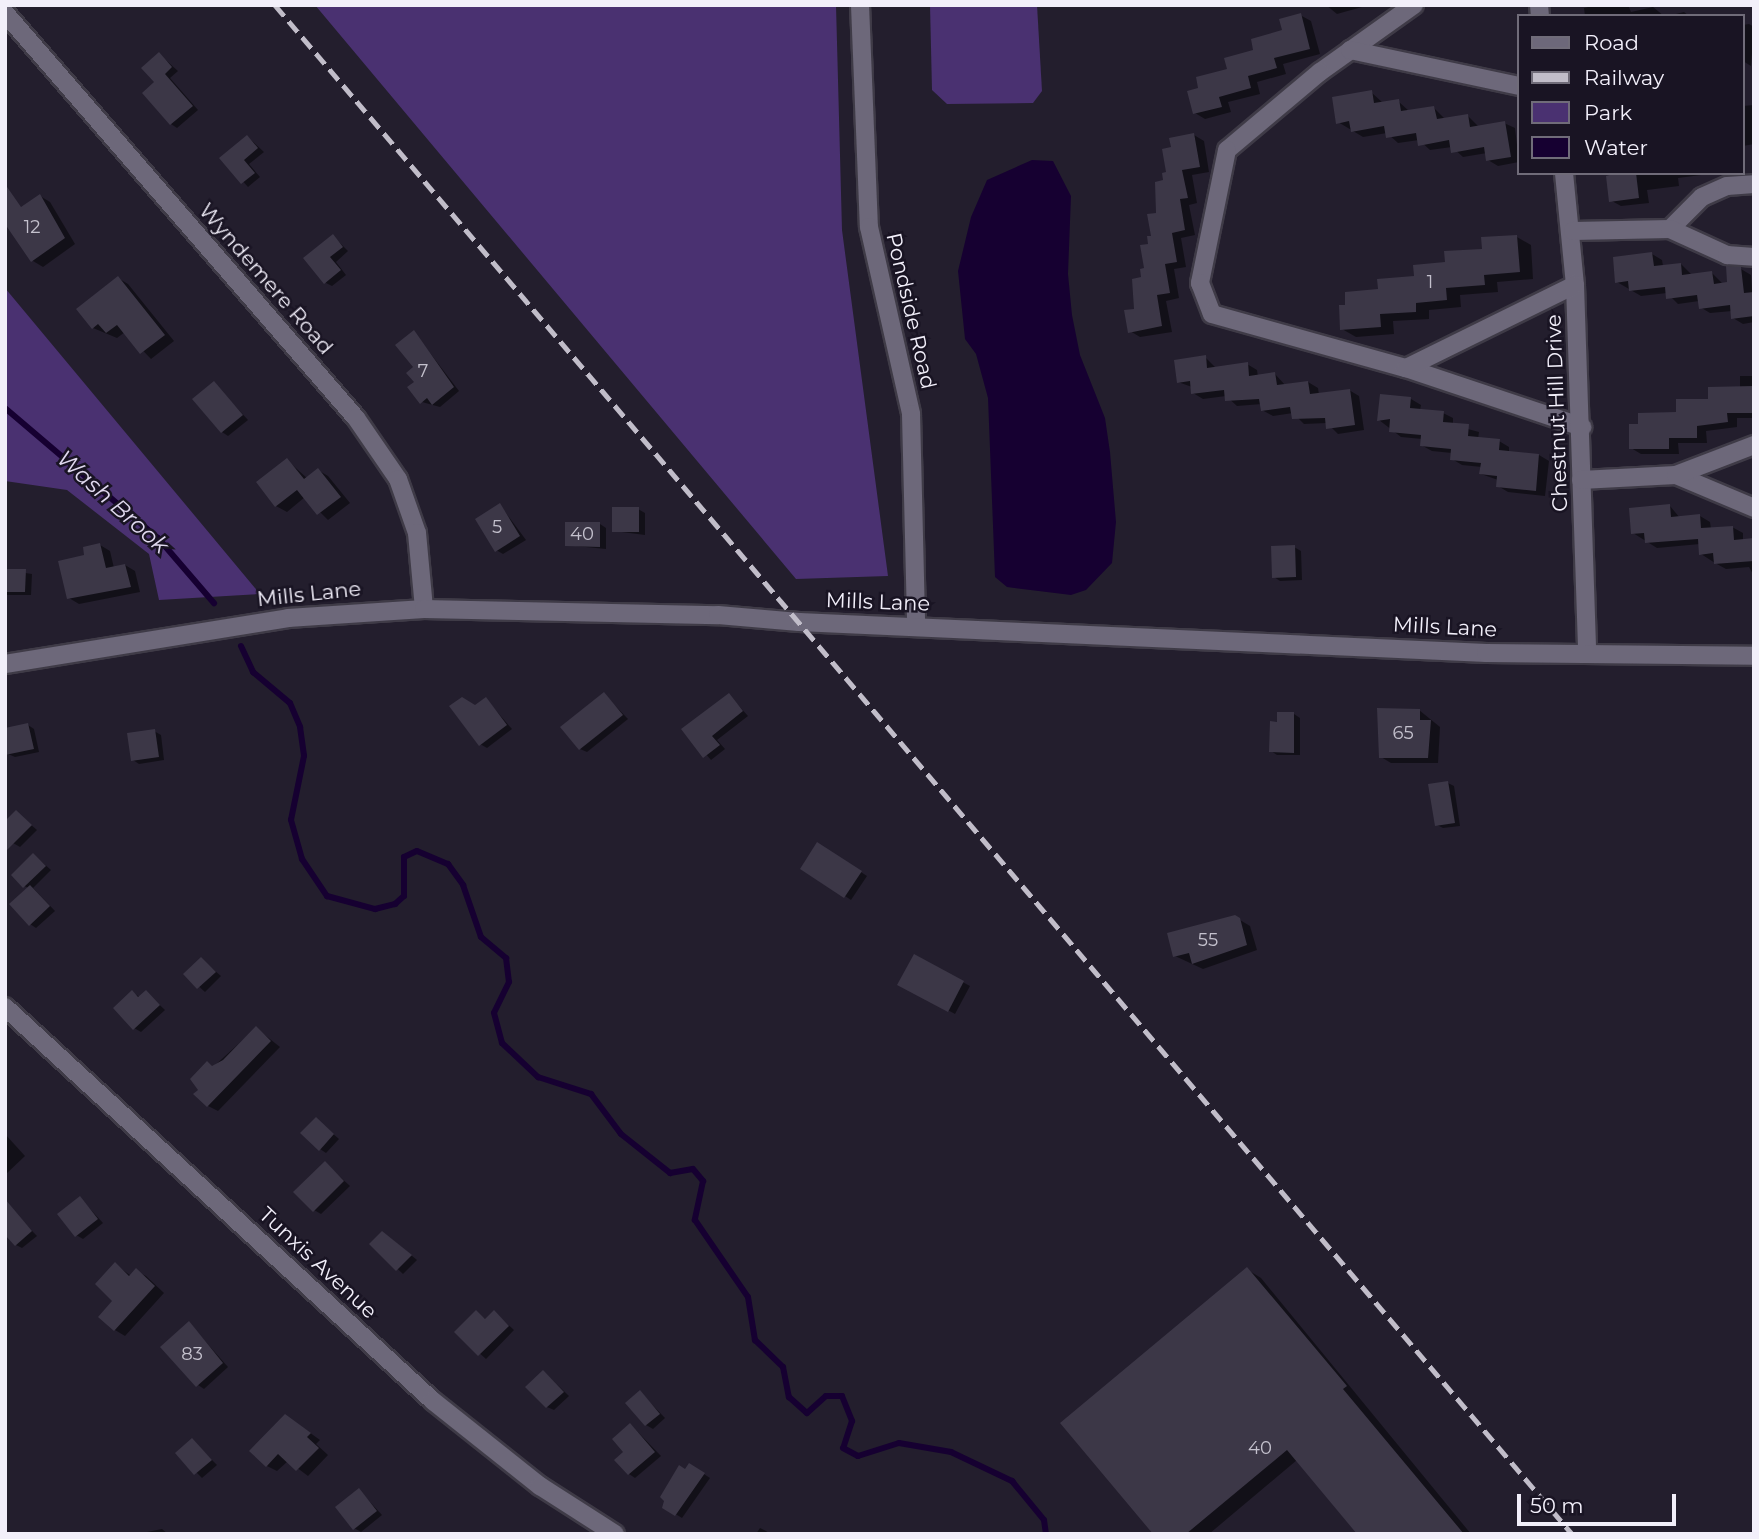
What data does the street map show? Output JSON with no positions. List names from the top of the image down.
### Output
{
  "streets": {
    "street": [
      "Wyndemere Road",
      "Pondside Road",
      "Chestnut Hill Drive",
      "Mills Lane",
      "Tunxis Avenue"
    ]
  },
  "crossings": [
    ["Wyndemere Road", "Mills Lane"],
    ["Pondside Road", "Mills Lane"],
    ["Chestnut Hill Drive", "Mills Lane"]
  ],
  "water": ["Wash Brook"],
  "house_numbers": [
    "12",
    "1",
    "7",
    "5",
    "40",
    "65",
    "55",
    "83",
    "40"
  ],
  "legend": [
    "Road",
    "Railway",
    "Park",
    "Water"
  ],
  "scale_bar": "50 m"
}
